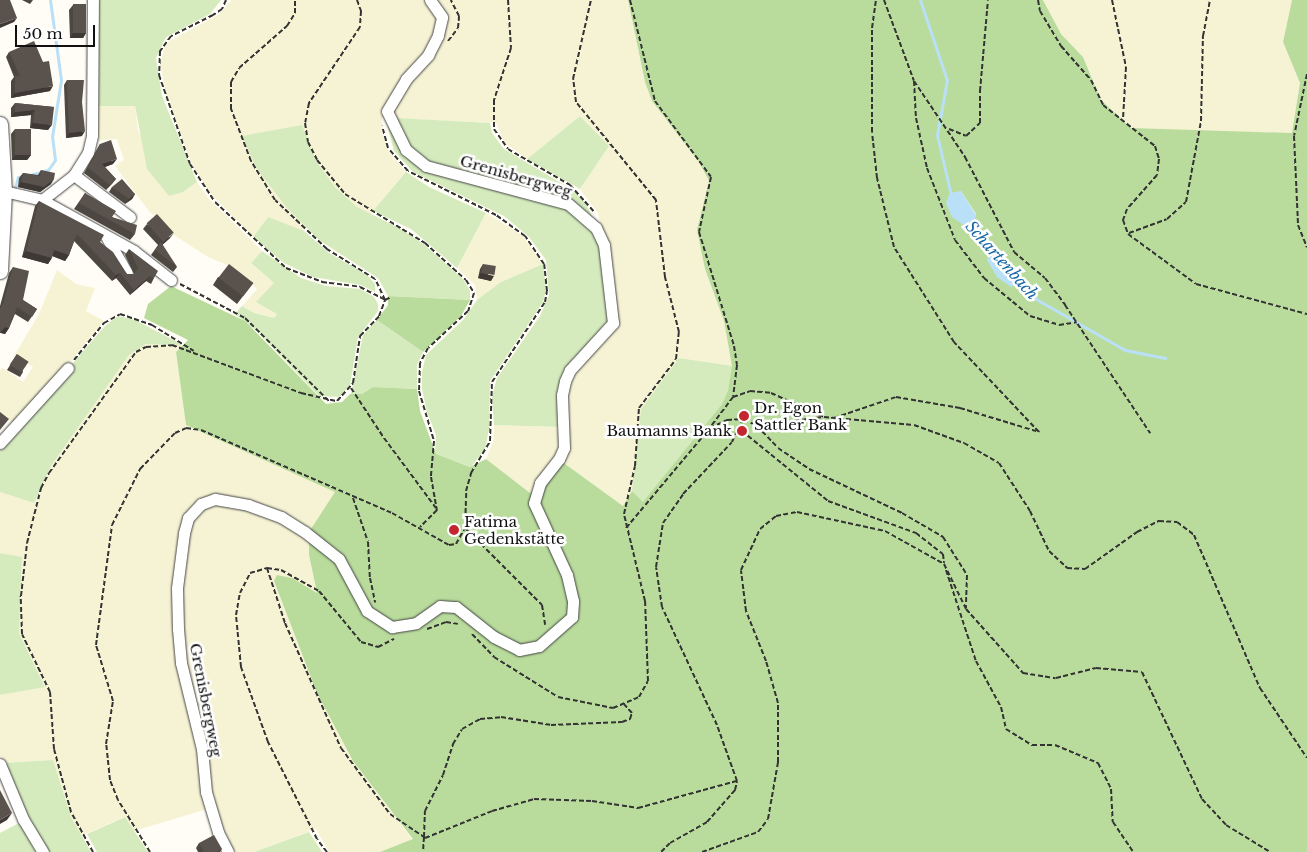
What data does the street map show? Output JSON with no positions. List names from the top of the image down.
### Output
{
  "streets": {
    "street": ["Grenisbergweg"]
  },
  "water": ["Schartenbach"],
  "places": ["Dr. Egon Sattler Bank", "Baumanns Bank", "Fatima Gedenkstätte"],
  "scale_bar": "50 m"
}
